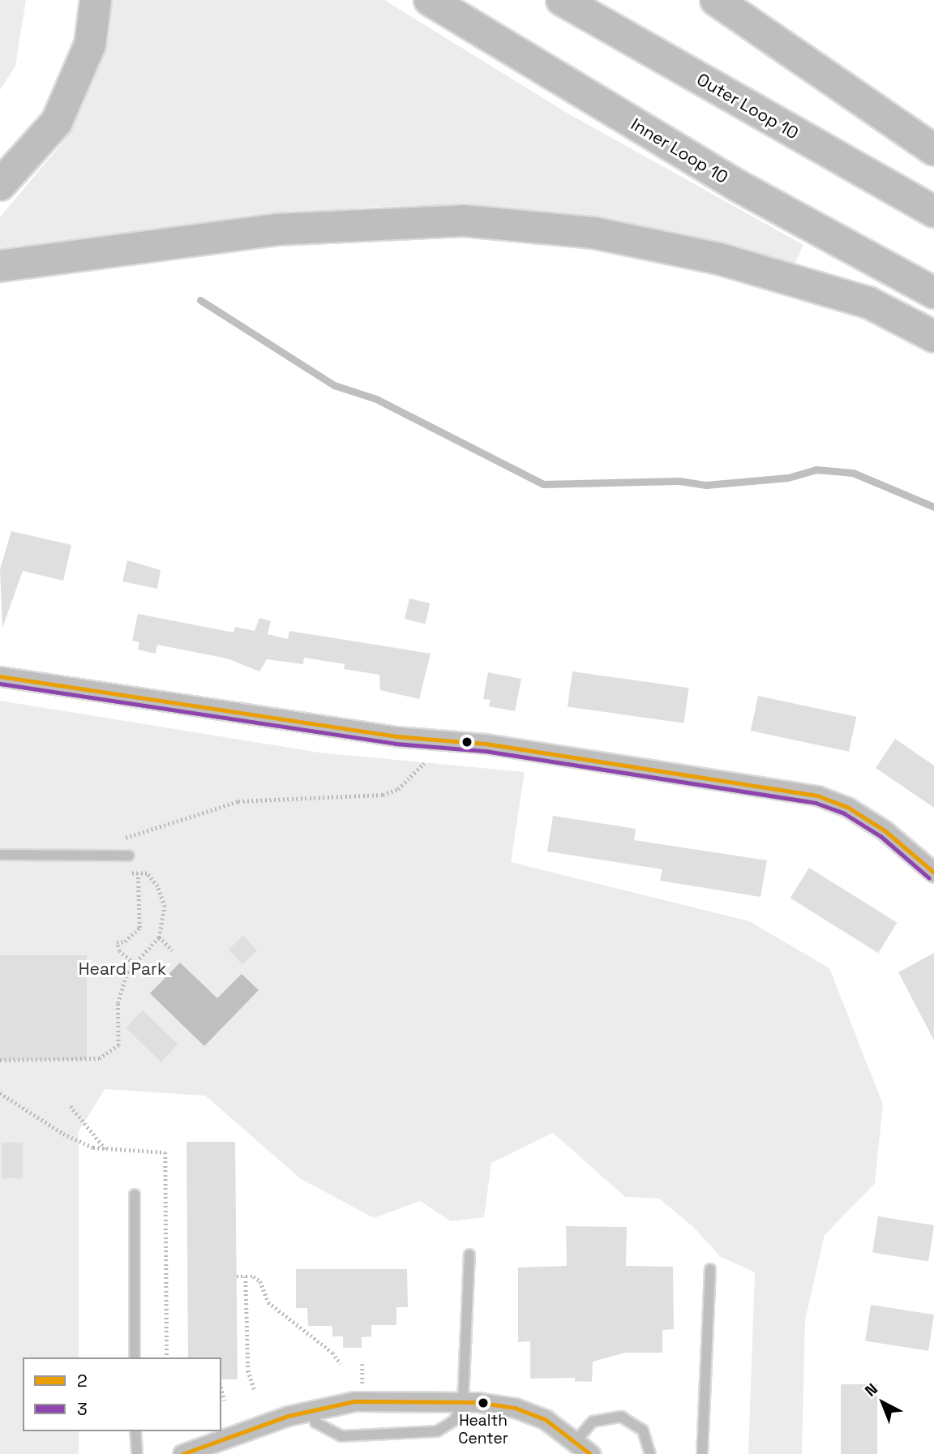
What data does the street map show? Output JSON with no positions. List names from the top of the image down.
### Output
{
  "streets": {
    "highway": ["Outer Loop 10", "Inner Loop 10"]
  },
  "parks": ["Heard Park"],
  "places": ["Health Center"],
  "lines": ["transit line 2", "transit line 3"],
  "legend": ["2", "3"],
  "north": "top left"
}
